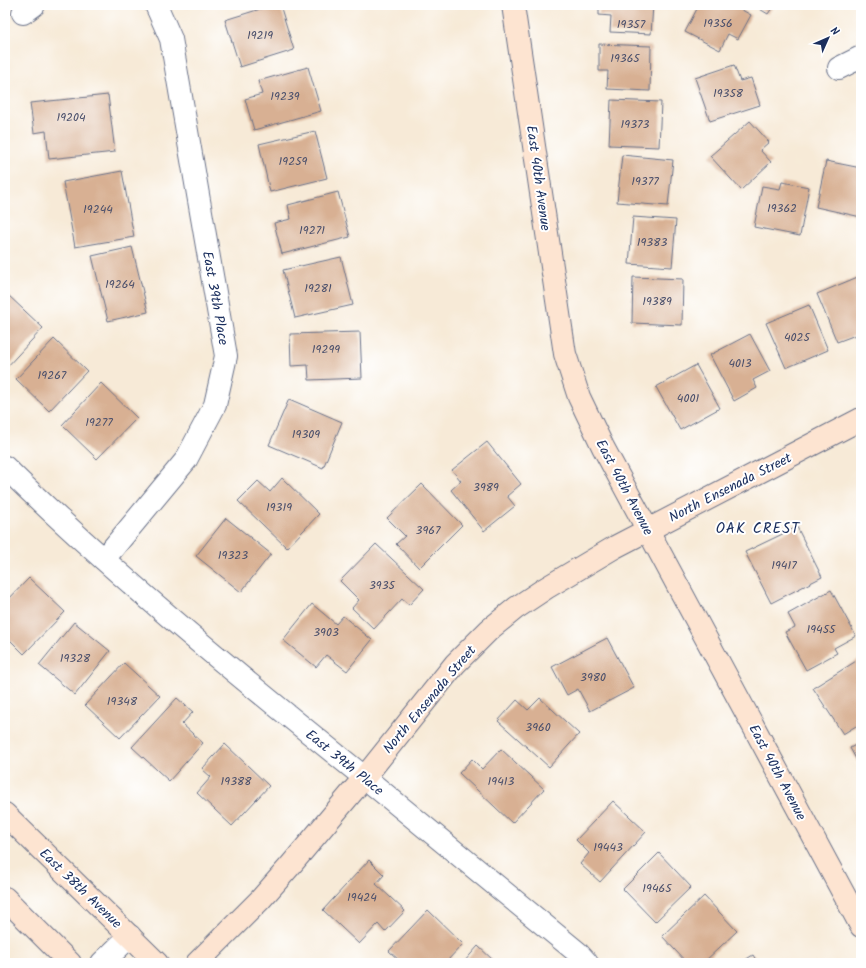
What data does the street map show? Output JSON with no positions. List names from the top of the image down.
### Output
{
  "streets": {
    "street": [
      "East 40th Avenue",
      "East 39th Place",
      "North Ensenada Street",
      "East 38th Avenue"
    ]
  },
  "crossings": [
    ["East 40th Avenue", "North Ensenada Street"],
    ["East 39th Place", "North Ensenada Street"]
  ],
  "districts": ["OAK CREST"],
  "house_numbers": [
    "19356",
    "19357",
    "19219",
    "19365",
    "19358",
    "19239",
    "19204",
    "19373",
    "19259",
    "19377",
    "19362",
    "19244",
    "19271",
    "19383",
    "19264",
    "19281",
    "19389",
    "4025",
    "19299",
    "4013",
    "19267",
    "4001",
    "19277",
    "19309",
    "3989",
    "19319",
    "3967",
    "19323",
    "19417",
    "3935",
    "19455",
    "3903",
    "19328",
    "3980",
    "19348",
    "3960",
    "19388",
    "19413",
    "19443",
    "19465",
    "19424"
  ],
  "north": "top right"
}
